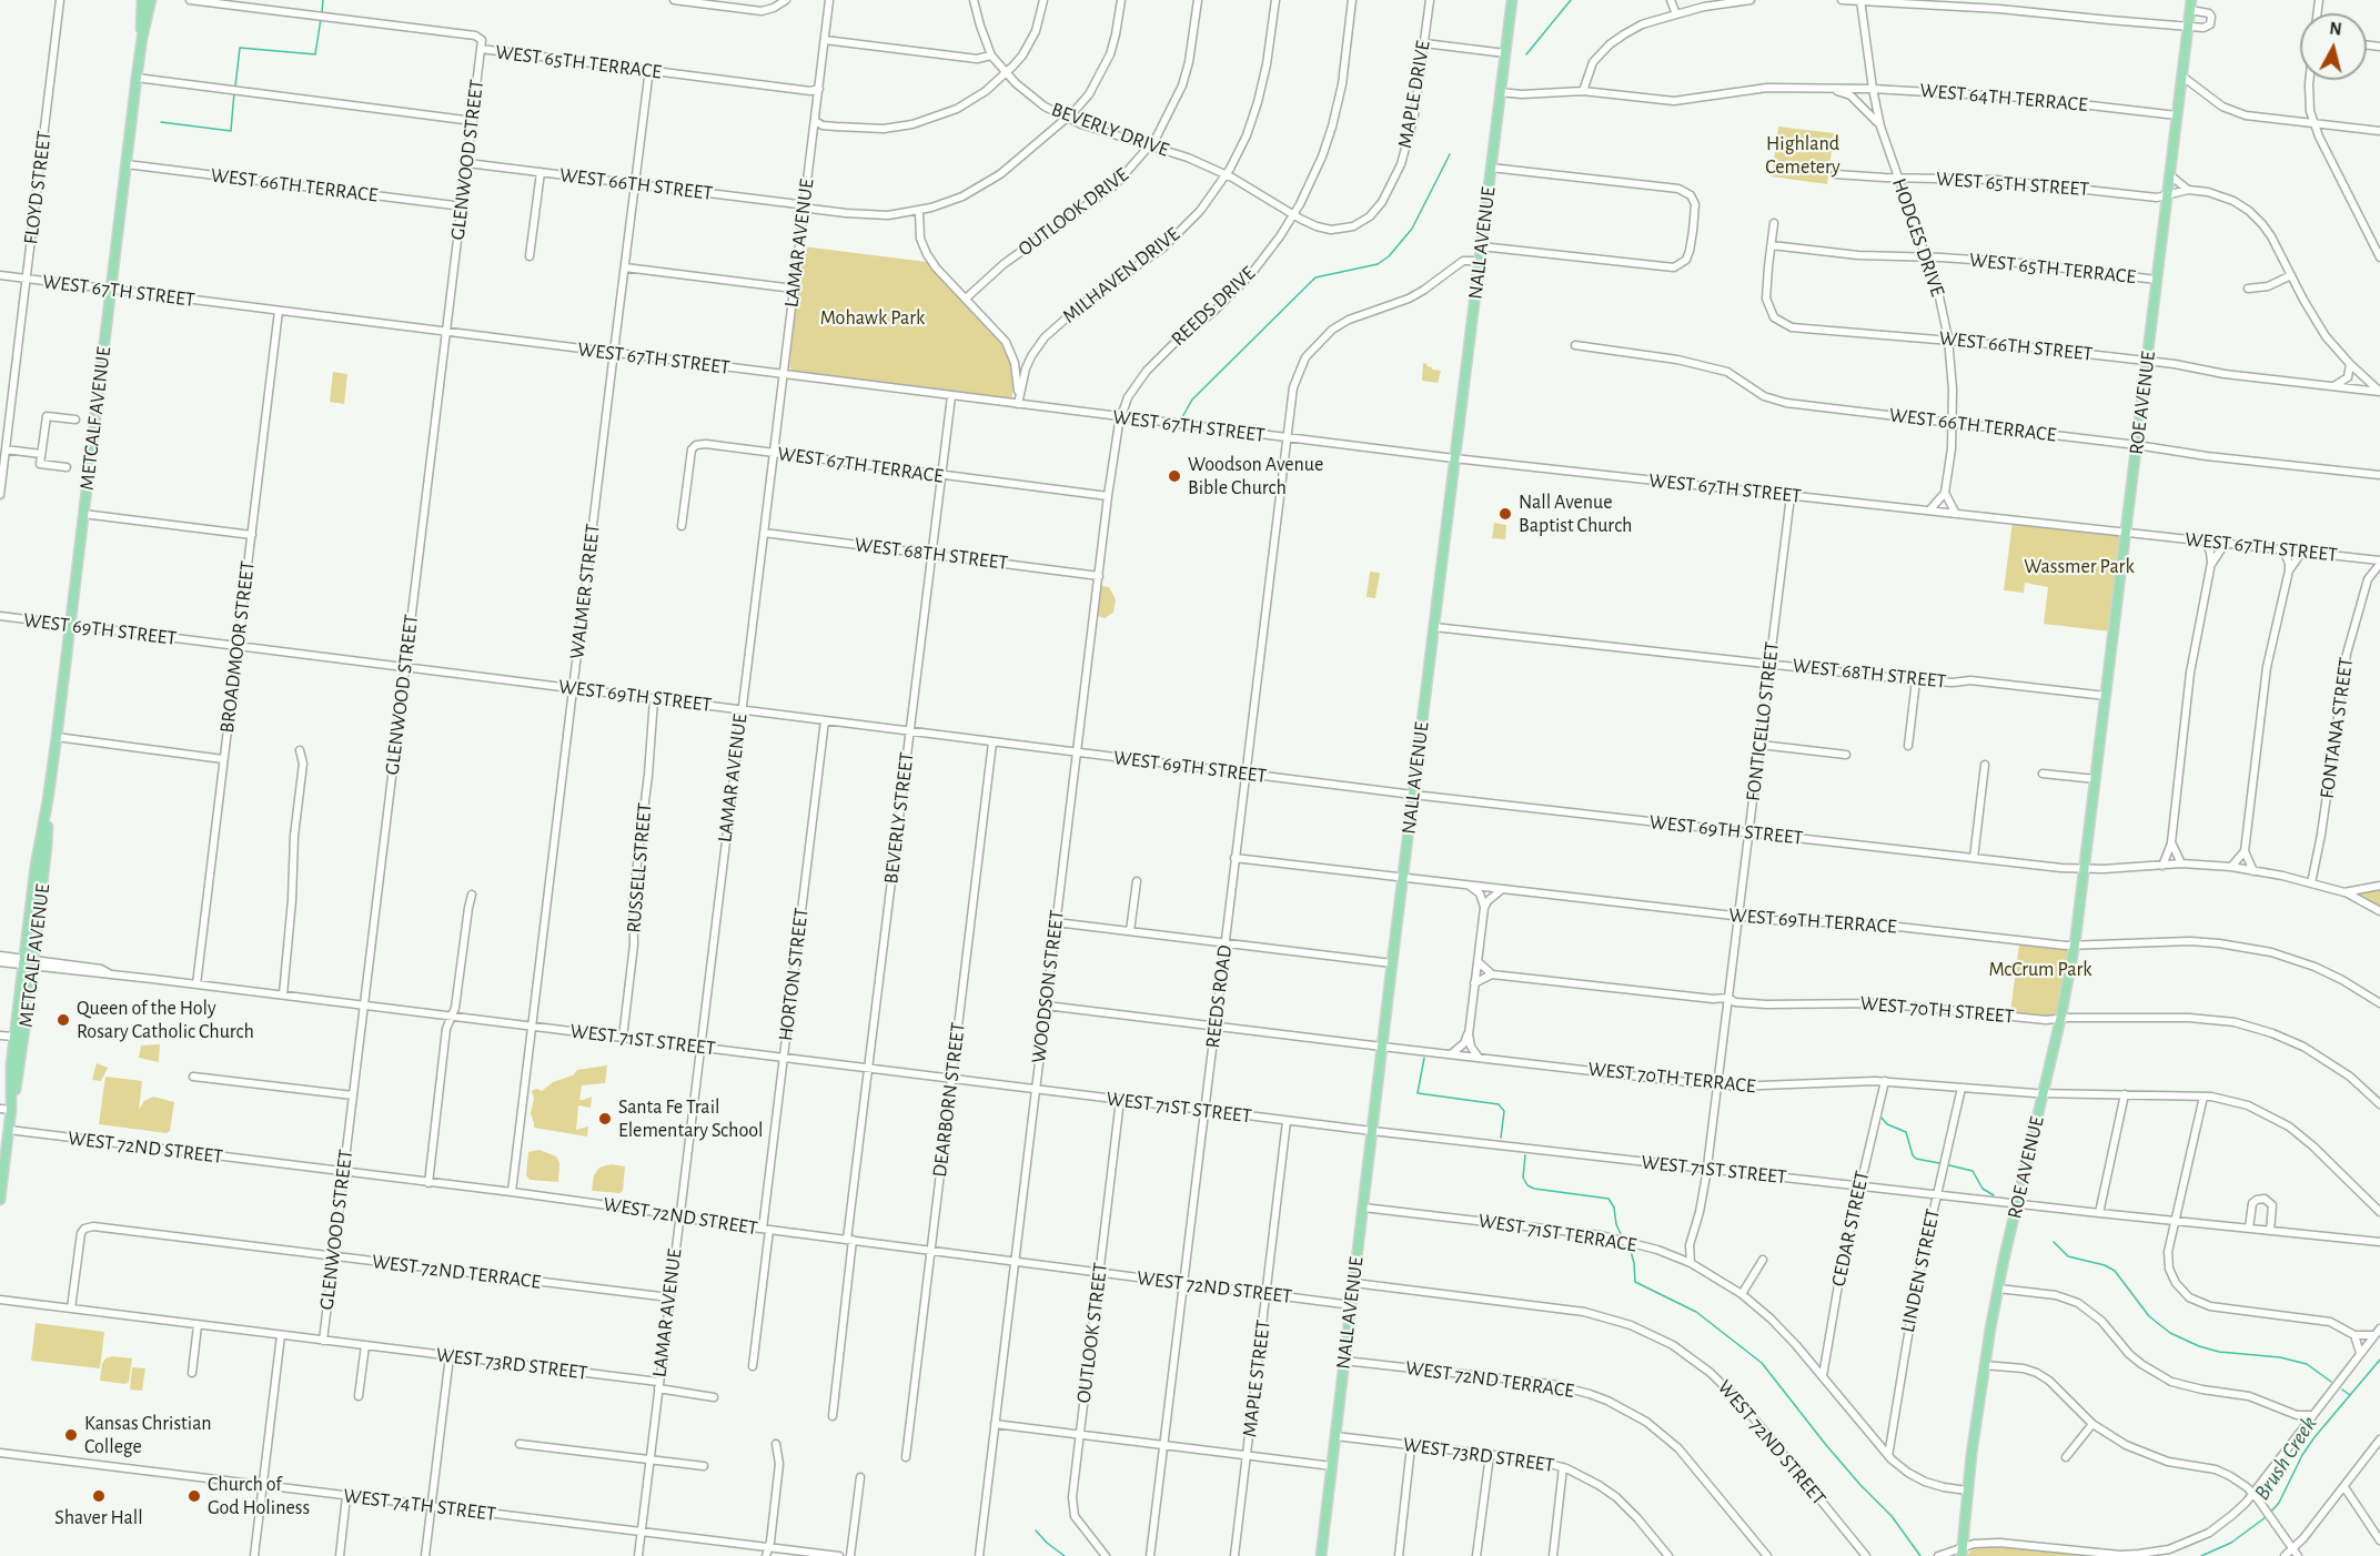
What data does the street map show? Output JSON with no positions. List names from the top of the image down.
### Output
{
  "streets": {
    "main road": ["NALL AVENUE", "ROE AVENUE", "METCALF AVENUE"],
    "street": [
      "WEST 65TH TERRACE",
      "MAPLE DRIVE",
      "WEST 64TH TERRACE",
      "BEVERLY DRIVE",
      "GLENWOOD STREET",
      "WEST 66TH STREET",
      "WEST 65TH STREET",
      "WEST 66TH TERRACE",
      "FLOYD STREET",
      "OUTLOOK DRIVE",
      "HODGES DRIVE",
      "LAMAR AVENUE",
      "MILHAVEN DRIVE",
      "WEST 67TH STREET",
      "REEDS DRIVE",
      "WEST 67TH TERRACE",
      "WEST 68TH STREET",
      "WALMER STREET",
      "WEST 69TH STREET",
      "BROADMOOR STREET",
      "FONTICELLO STREET",
      "FONTANA STREET",
      "BEVERLY STREET",
      "RUSSELL STREET",
      "WEST 69TH TERRACE",
      "HORTON STREET",
      "WOODSON STREET",
      "REEDS ROAD",
      "WEST 70TH STREET",
      "WEST 71ST STREET",
      "WEST 70TH TERRACE",
      "DEARBORN STREET",
      "WEST 72ND STREET",
      "CEDAR STREET",
      "WEST 71ST TERRACE",
      "LINDEN STREET",
      "WEST 72ND TERRACE",
      "OUTLOOK STREET",
      "WEST 73RD STREET",
      "MAPLE STREET",
      "WEST 74TH STREET"
    ]
  },
  "crossings": [
    ["WEST 65TH TERRACE", "GLENWOOD STREET"],
    ["WEST 65TH TERRACE", "WEST 66TH STREET"],
    ["WEST 65TH TERRACE", "HODGES DRIVE"],
    ["WEST 65TH TERRACE", "LAMAR AVENUE"],
    ["WEST 65TH TERRACE", "ROE AVENUE"],
    ["WEST 65TH TERRACE", "WALMER STREET"],
    ["MAPLE DRIVE", "BEVERLY DRIVE"],
    ["MAPLE DRIVE", "REEDS DRIVE"],
    ["WEST 64TH TERRACE", "HODGES DRIVE"],
    ["WEST 64TH TERRACE", "NALL AVENUE"],
    ["WEST 64TH TERRACE", "ROE AVENUE"],
    ["BEVERLY DRIVE", "WEST 66TH STREET"],
    ["BEVERLY DRIVE", "OUTLOOK DRIVE"],
    ["BEVERLY DRIVE", "MILHAVEN DRIVE"],
    ["BEVERLY DRIVE", "REEDS DRIVE"],
    ["GLENWOOD STREET", "WEST 66TH STREET"],
    ["GLENWOOD STREET", "WEST 66TH TERRACE"],
    ["GLENWOOD STREET", "WEST 67TH STREET"],
    ["GLENWOOD STREET", "WEST 69TH STREET"],
    ["GLENWOOD STREET", "WEST 71ST STREET"],
    ["GLENWOOD STREET", "WEST 72ND STREET"],
    ["GLENWOOD STREET", "WEST 72ND TERRACE"],
    ["GLENWOOD STREET", "WEST 73RD STREET"],
    ["WEST 66TH STREET", "WEST 65TH STREET"],
    ["WEST 66TH STREET", "HODGES DRIVE"],
    ["WEST 66TH STREET", "LAMAR AVENUE"],
    ["WEST 66TH STREET", "ROE AVENUE"],
    ["WEST 66TH STREET", "WALMER STREET"],
    ["WEST 65TH STREET", "HODGES DRIVE"],
    ["WEST 65TH STREET", "ROE AVENUE"],
    ["WEST 66TH TERRACE", "HODGES DRIVE"],
    ["WEST 66TH TERRACE", "ROE AVENUE"],
    ["WEST 66TH TERRACE", "METCALF AVENUE"],
    ["FLOYD STREET", "WEST 67TH STREET"],
    ["LAMAR AVENUE", "WEST 67TH STREET"],
    ["LAMAR AVENUE", "WEST 67TH TERRACE"],
    ["LAMAR AVENUE", "WEST 68TH STREET"],
    ["LAMAR AVENUE", "WEST 69TH STREET"],
    ["LAMAR AVENUE", "WEST 71ST STREET"],
    ["LAMAR AVENUE", "WEST 72ND STREET"],
    ["LAMAR AVENUE", "WEST 72ND TERRACE"],
    ["LAMAR AVENUE", "WEST 73RD STREET"],
    ["LAMAR AVENUE", "WEST 74TH STREET"],
    ["NALL AVENUE", "WEST 67TH STREET"],
    ["NALL AVENUE", "WEST 68TH STREET"],
    ["NALL AVENUE", "WEST 69TH STREET"],
    ["NALL AVENUE", "WEST 69TH TERRACE"],
    ["NALL AVENUE", "REEDS ROAD"],
    ["NALL AVENUE", "WEST 71ST STREET"],
    ["NALL AVENUE", "WEST 70TH TERRACE"],
    ["NALL AVENUE", "WEST 72ND STREET"],
    ["NALL AVENUE", "WEST 71ST TERRACE"],
    ["NALL AVENUE", "WEST 72ND TERRACE"],
    ["NALL AVENUE", "WEST 73RD STREET"],
    ["MILHAVEN DRIVE", "WEST 67TH STREET"],
    ["WEST 67TH STREET", "REEDS DRIVE"],
    ["WEST 67TH STREET", "ROE AVENUE"],
    ["WEST 67TH STREET", "METCALF AVENUE"],
    ["WEST 67TH STREET", "WALMER STREET"],
    ["WEST 67TH STREET", "BROADMOOR STREET"],
    ["WEST 67TH STREET", "FONTICELLO STREET"],
    ["WEST 67TH STREET", "FONTANA STREET"],
    ["WEST 67TH STREET", "BEVERLY STREET"],
    ["WEST 67TH STREET", "WOODSON STREET"],
    ["WEST 67TH STREET", "REEDS ROAD"],
    ["REEDS DRIVE", "WOODSON STREET"],
    ["ROE AVENUE", "WEST 68TH STREET"],
    ["ROE AVENUE", "WEST 69TH STREET"],
    ["ROE AVENUE", "WEST 69TH TERRACE"],
    ["ROE AVENUE", "WEST 70TH STREET"],
    ["ROE AVENUE", "WEST 71ST STREET"],
    ["ROE AVENUE", "WEST 70TH TERRACE"],
    ["ROE AVENUE", "WEST 71ST TERRACE"],
    ["METCALF AVENUE", "WEST 69TH STREET"],
    ["METCALF AVENUE", "WEST 71ST STREET"],
    ["METCALF AVENUE", "WEST 72ND STREET"],
    ["WEST 67TH TERRACE", "BEVERLY STREET"],
    ["WEST 67TH TERRACE", "WOODSON STREET"],
    ["WEST 68TH STREET", "FONTICELLO STREET"],
    ["WEST 68TH STREET", "BEVERLY STREET"],
    ["WEST 68TH STREET", "WOODSON STREET"],
    ["WALMER STREET", "WEST 69TH STREET"],
    ["WALMER STREET", "WEST 71ST STREET"],
    ["WALMER STREET", "WEST 72ND STREET"],
    ["WEST 69TH STREET", "BROADMOOR STREET"],
    ["WEST 69TH STREET", "FONTICELLO STREET"],
    ["WEST 69TH STREET", "FONTANA STREET"],
    ["WEST 69TH STREET", "BEVERLY STREET"],
    ["WEST 69TH STREET", "RUSSELL STREET"],
    ["WEST 69TH STREET", "HORTON STREET"],
    ["WEST 69TH STREET", "WOODSON STREET"],
    ["WEST 69TH STREET", "REEDS ROAD"],
    ["WEST 69TH STREET", "DEARBORN STREET"],
    ["BROADMOOR STREET", "WEST 71ST STREET"],
    ["FONTICELLO STREET", "WEST 69TH TERRACE"],
    ["FONTICELLO STREET", "WEST 70TH STREET"],
    ["FONTICELLO STREET", "WEST 71ST STREET"],
    ["FONTICELLO STREET", "WEST 70TH TERRACE"],
    ["FONTICELLO STREET", "WEST 71ST TERRACE"],
    ["BEVERLY STREET", "WEST 71ST STREET"],
    ["BEVERLY STREET", "WEST 72ND STREET"],
    ["RUSSELL STREET", "WEST 71ST STREET"],
    ["WEST 69TH TERRACE", "REEDS ROAD"],
    ["HORTON STREET", "WEST 71ST STREET"],
    ["HORTON STREET", "WEST 72ND STREET"],
    ["WOODSON STREET", "WEST 71ST STREET"],
    ["WOODSON STREET", "WEST 70TH TERRACE"],
    ["WOODSON STREET", "WEST 72ND STREET"],
    ["REEDS ROAD", "WEST 71ST STREET"],
    ["REEDS ROAD", "WEST 70TH TERRACE"],
    ["REEDS ROAD", "WEST 72ND STREET"],
    ["WEST 71ST STREET", "DEARBORN STREET"],
    ["WEST 71ST STREET", "CEDAR STREET"],
    ["WEST 71ST STREET", "LINDEN STREET"],
    ["WEST 71ST STREET", "OUTLOOK STREET"],
    ["WEST 71ST STREET", "MAPLE STREET"],
    ["WEST 70TH TERRACE", "CEDAR STREET"],
    ["WEST 70TH TERRACE", "LINDEN STREET"],
    ["DEARBORN STREET", "WEST 72ND STREET"],
    ["WEST 72ND STREET", "OUTLOOK STREET"],
    ["WEST 72ND STREET", "MAPLE STREET"],
    ["CEDAR STREET", "WEST 71ST TERRACE"],
    ["WEST 71ST TERRACE", "LINDEN STREET"],
    ["WEST 72ND TERRACE", "WEST 73RD STREET"]
  ],
  "water": ["Brush Creek"],
  "parks": [
    "Highland Cemetery",
    "Mohawk Park",
    "Wassmer Park",
    "McCrum Park"
  ],
  "places": [
    "Woodson Avenue Bible Church",
    "Nall Avenue Baptist Church",
    "Queen of the Holy Rosary Catholic Church",
    "Santa Fe Trail Elementary School",
    "Kansas Christian College",
    "Shaver Hall",
    "Church of God Holiness"
  ],
  "north": "top"
}
